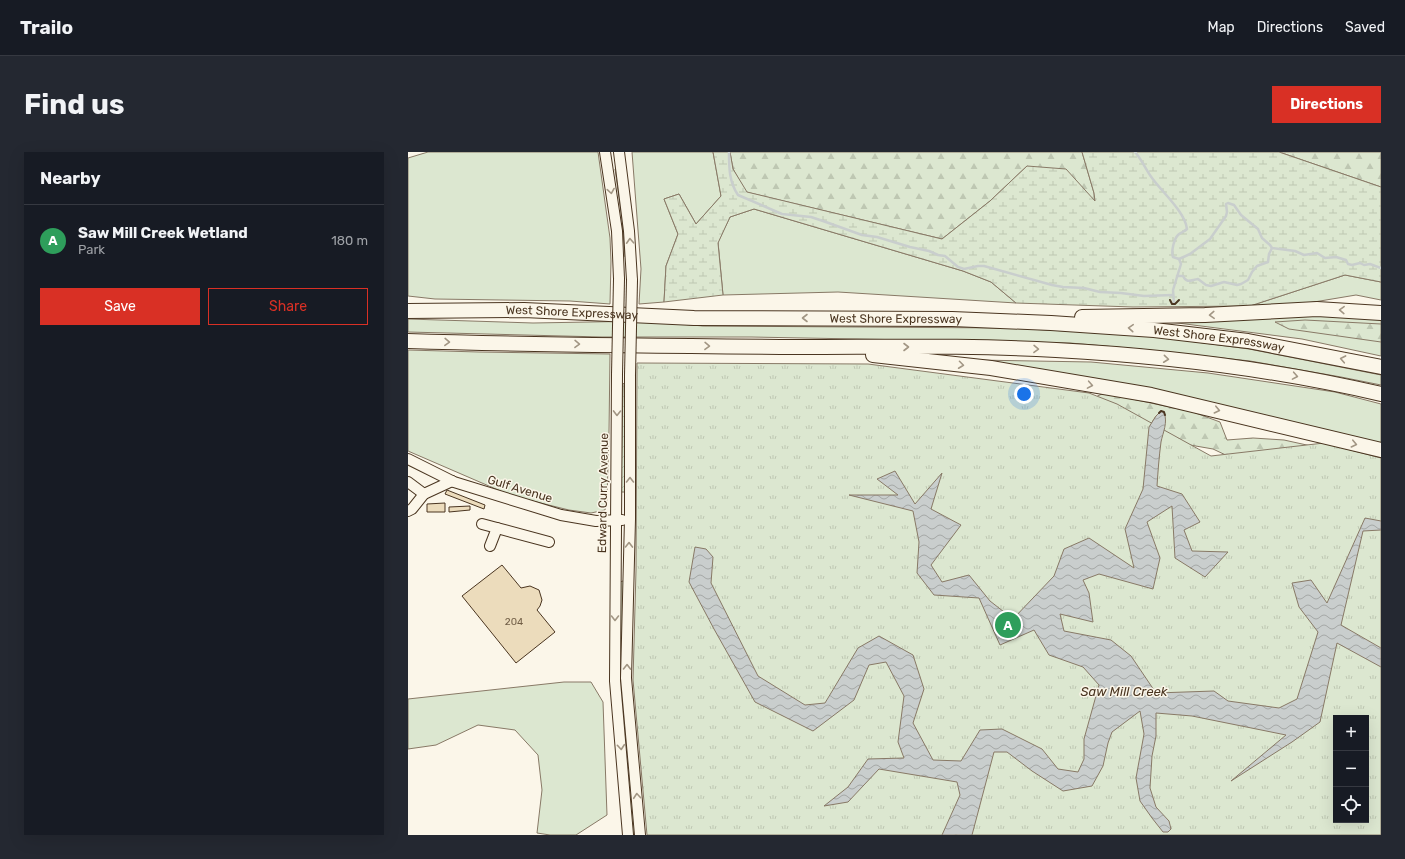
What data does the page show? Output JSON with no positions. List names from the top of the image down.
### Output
{
  "streets": {
    "highway": ["West Shore Expressway"],
    "street": ["Gulf Avenue", "Edward Curry Avenue"]
  },
  "crossings": [
    ["Gulf Avenue", "Edward Curry Avenue"]
  ],
  "water": ["Saw Mill Creek"],
  "house_numbers": ["204"],
  "page": {
    "header": "Trailo",
    "nav": ["Map", "Directions", "Saved"],
    "buttons": [
      "Directions",
      ["Save", "Share"]
    ],
    "title": "Find us",
    "heading": "Nearby",
    "list": [
      {
        "mark": "A",
        "name": "Saw Mill Creek Wetland",
        "note": "Park",
        "value": "180 m"
      }
    ],
    "pins": "A",
    "map_buttons": ["+", "−"]
  }
}
